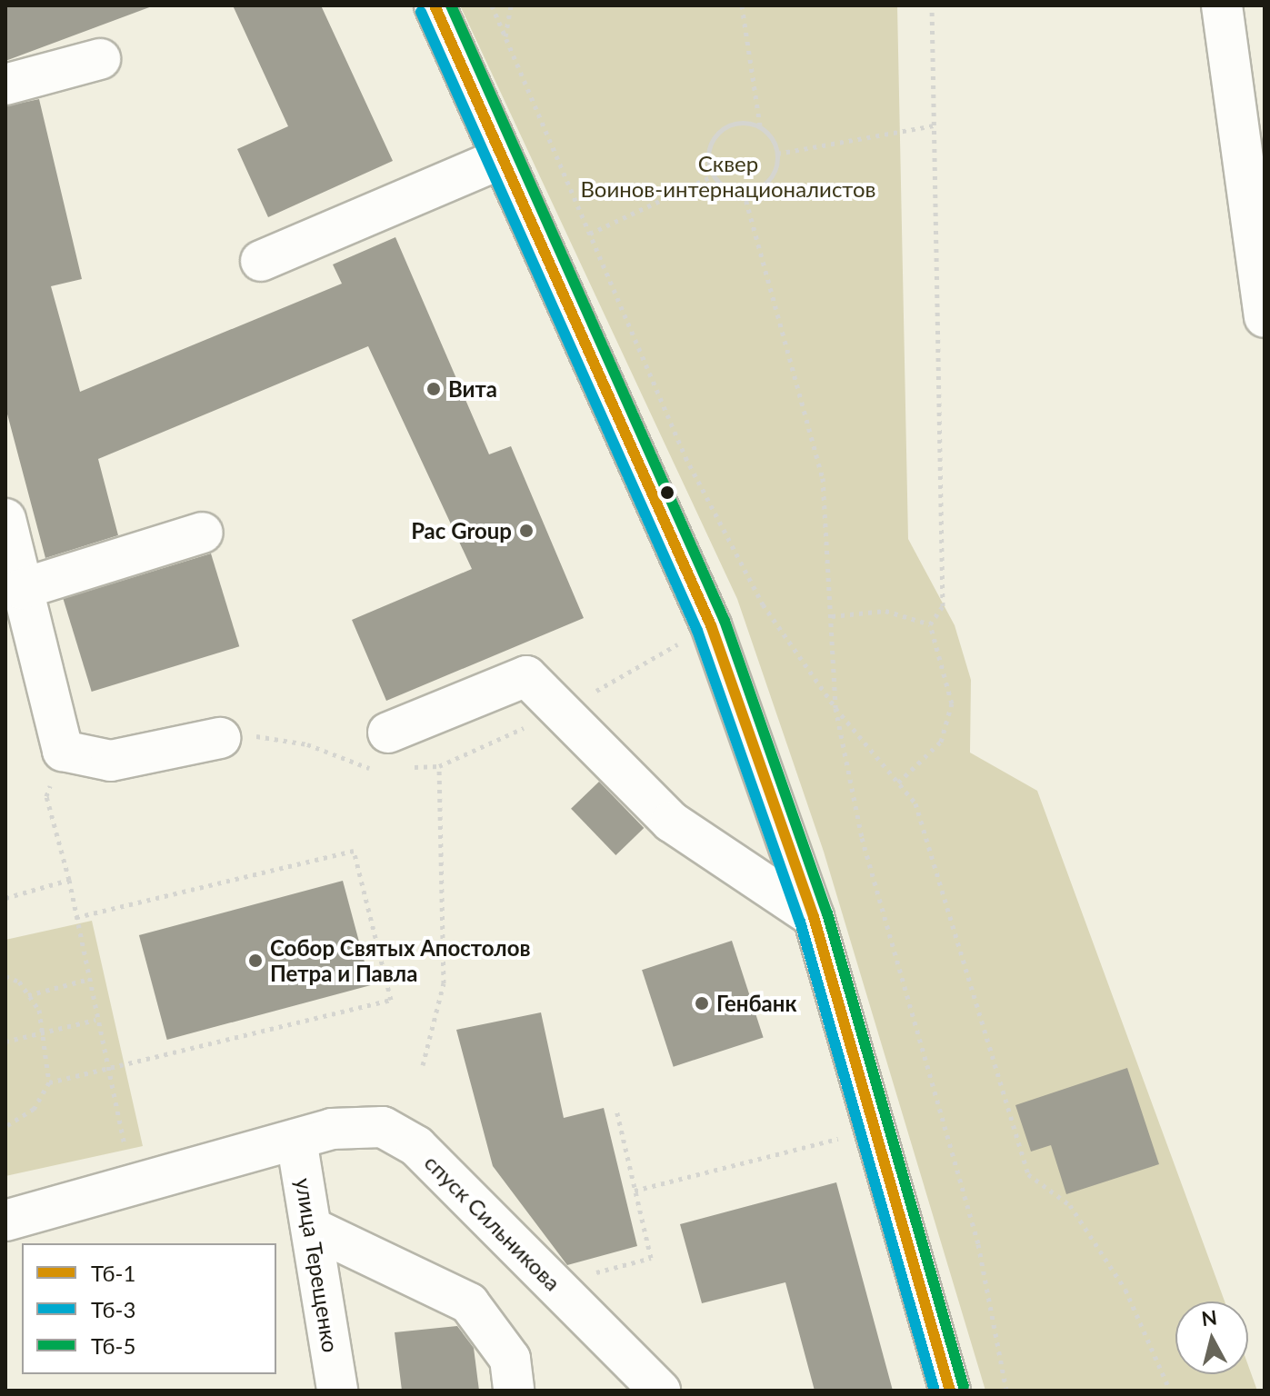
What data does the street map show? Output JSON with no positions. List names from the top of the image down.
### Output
{
  "streets": {
    "street": ["спуск Сильникова", "улица Терещенко"]
  },
  "crossings": [
    ["спуск Сильникова", "улица Терещенко"]
  ],
  "parks": ["Сквер Воинов-интернационалистов"],
  "places": [
    "Вита",
    "Pac Group",
    "Собор Святых Апостолов Петра и Павла",
    "Генбанк"
  ],
  "lines": ["transit line Тб-1", "transit line Тб-5", "transit line Тб-3"],
  "legend": ["Тб-1", "Тб-3", "Тб-5"],
  "north": "top"
}
